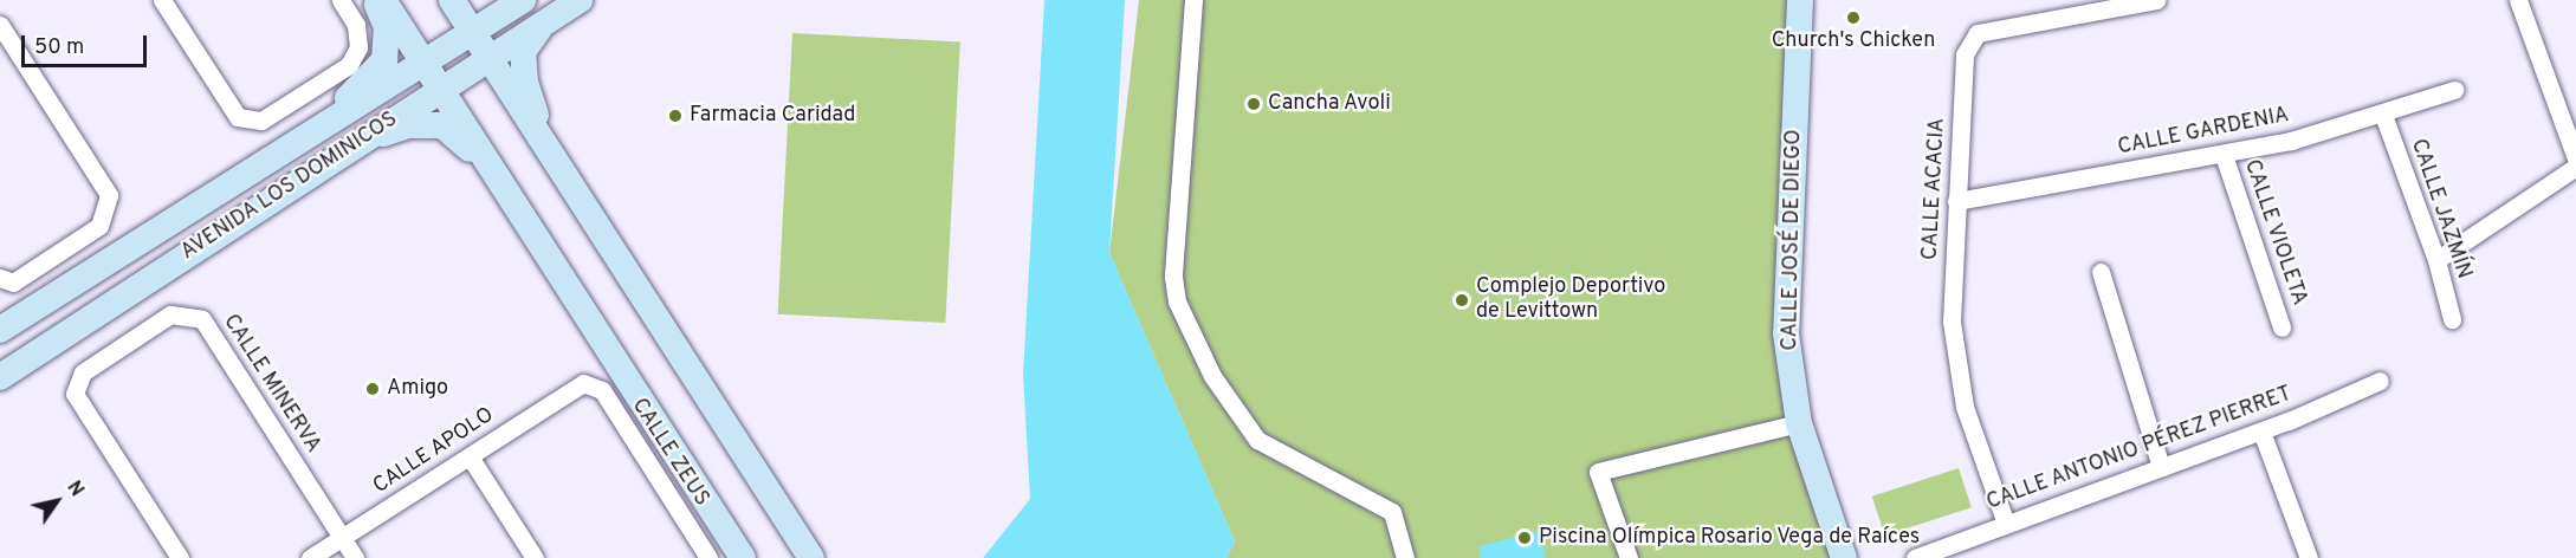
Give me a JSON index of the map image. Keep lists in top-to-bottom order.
{
  "streets": {
    "street": [
      "CALLE GARDENIA",
      "AVENIDA LOS DOMINICOS",
      "CALLE ACACIA",
      "CALLE JAZMÍN",
      "CALLE VIOLETA",
      "CALLE JOSÉ DE DIEGO",
      "CALLE MINERVA",
      "CALLE ANTONIO PÉREZ PIERRET",
      "CALLE APOLO",
      "CALLE ZEUS"
    ]
  },
  "crossings": [
    ["CALLE GARDENIA", "CALLE ACACIA"],
    ["CALLE GARDENIA", "CALLE JAZMÍN"],
    ["CALLE GARDENIA", "CALLE VIOLETA"],
    ["CALLE ACACIA", "CALLE ANTONIO PÉREZ PIERRET"],
    ["CALLE MINERVA", "CALLE APOLO"],
    ["CALLE APOLO", "CALLE ZEUS"]
  ],
  "places": [
    "Church's Chicken",
    "Cancha Avoli",
    "Farmacia Caridad",
    "Complejo Deportivo de Levittown",
    "Amigo",
    "Piscina Olímpica Rosario Vega de Raíces"
  ],
  "scale_bar": "50 m",
  "north": "top right"
}
